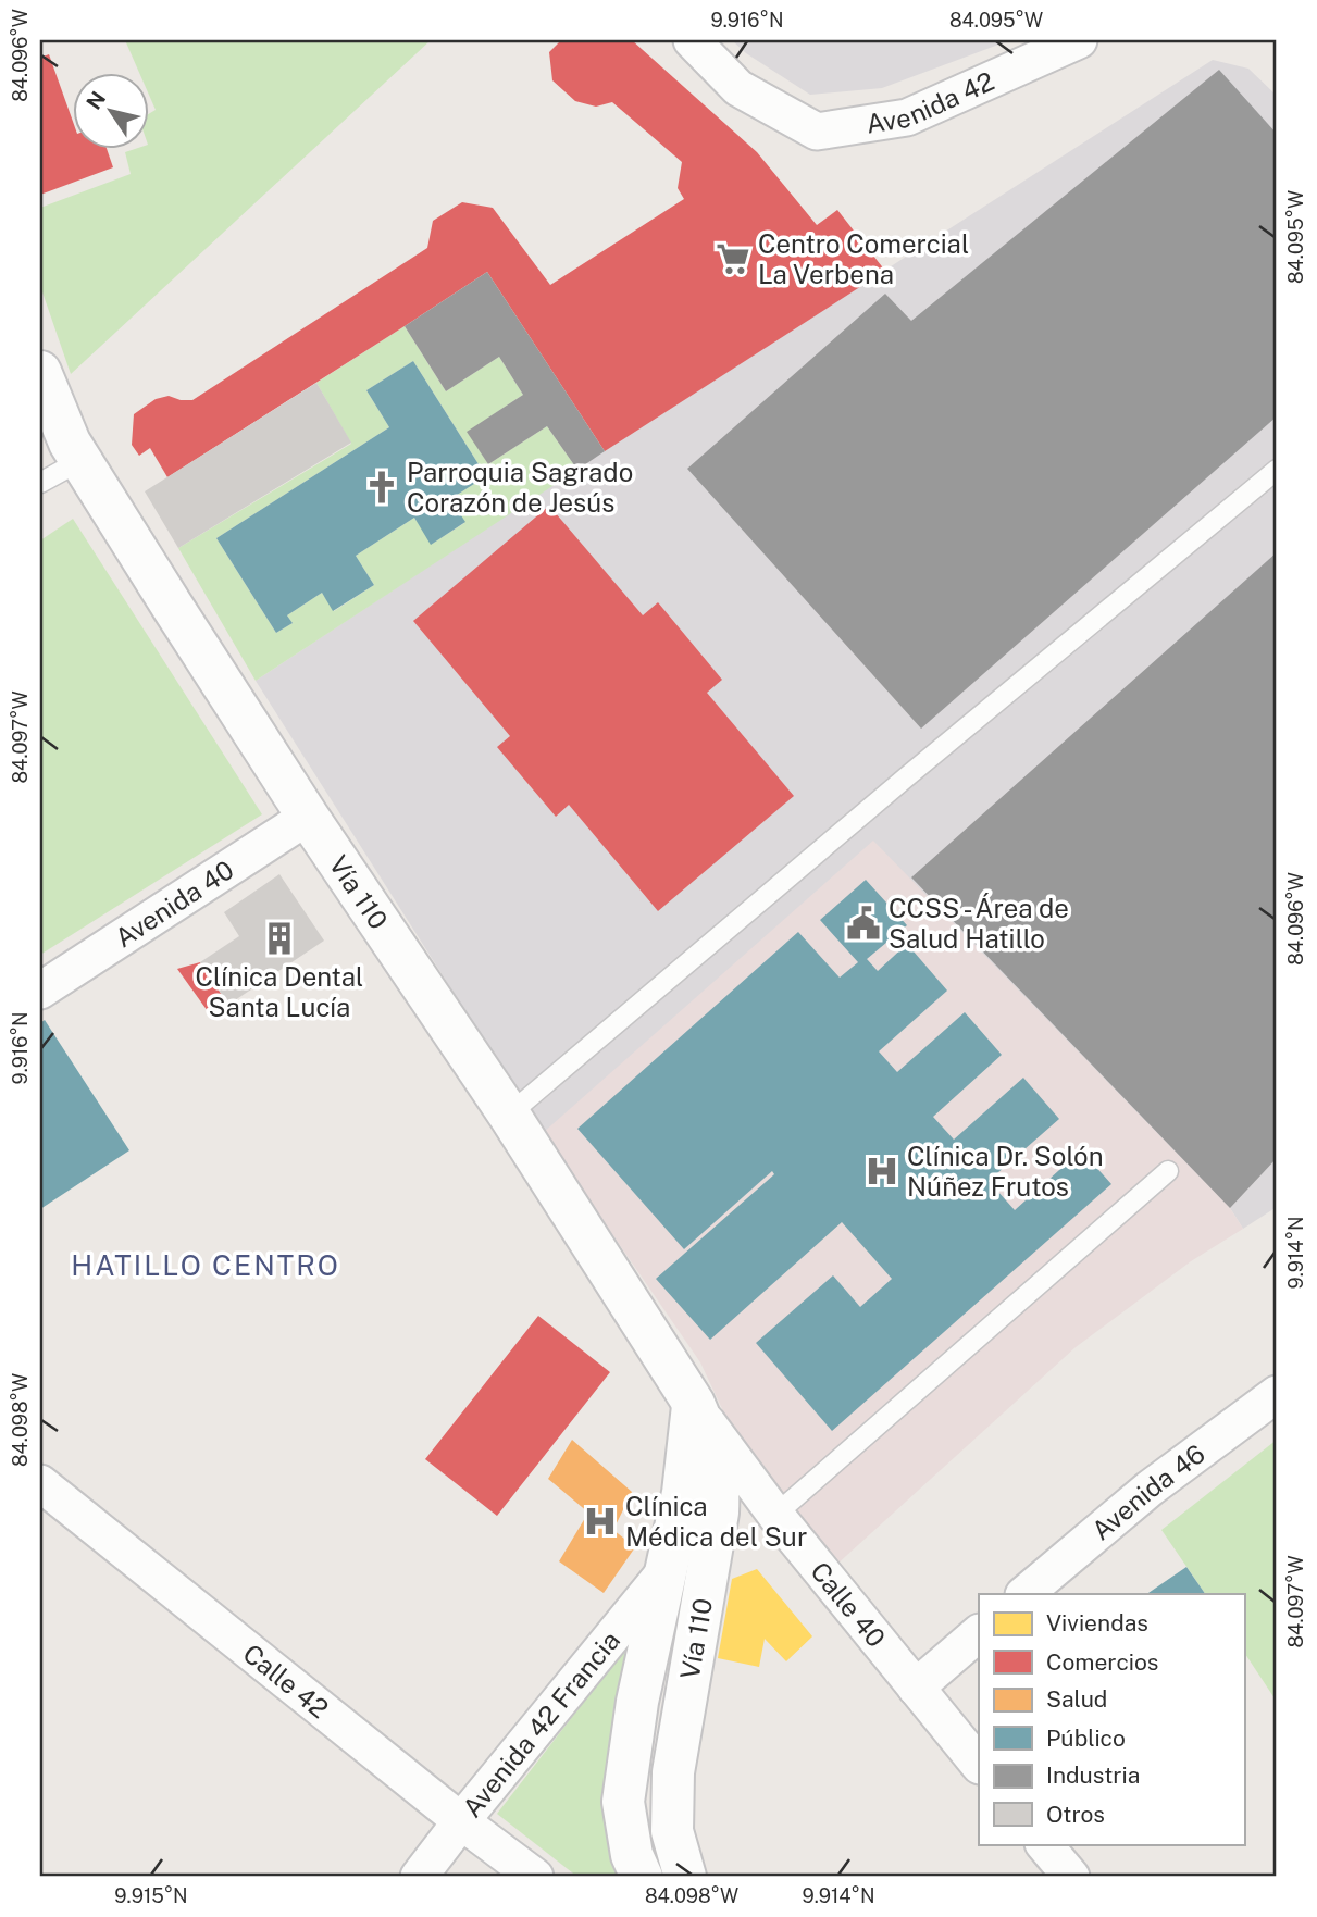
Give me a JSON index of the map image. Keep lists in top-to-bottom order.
{
  "streets": {
    "main road": ["Vía 110"],
    "street": [
      "Avenida 42",
      "Avenida 40",
      "Avenida 46",
      "Calle 40",
      "Calle 42",
      "Avenida 42 Francia"
    ]
  },
  "crossings": [
    ["Vía 110", "Avenida 40"],
    ["Vía 110", "Calle 40"],
    ["Vía 110", "Avenida 42 Francia"],
    ["Calle 42", "Avenida 42 Francia"]
  ],
  "districts": ["HATILLO CENTRO"],
  "places": {
    "supermarket": ["Centro Comercial La Verbena"],
    "church": ["Parroquia Sagrado Corazón de Jesús"],
    "public building": ["CCSS - Área de Salud Hatillo"],
    "building": ["Clínica Dental Santa Lucía"],
    "hospital": ["Clínica Dr. Solón Núñez Frutos", "Clínica Médica del Sur"]
  },
  "legend": [
    "Viviendas",
    "Comercios",
    "Salud",
    "Público",
    "Industria",
    "Otros"
  ],
  "north": "top left",
  "coordinates": [
    "9.916°N",
    "84.095°W",
    "84.096°W",
    "84.097°W",
    "9.914°N",
    "84.098°W",
    "9.915°N"
  ]
}
